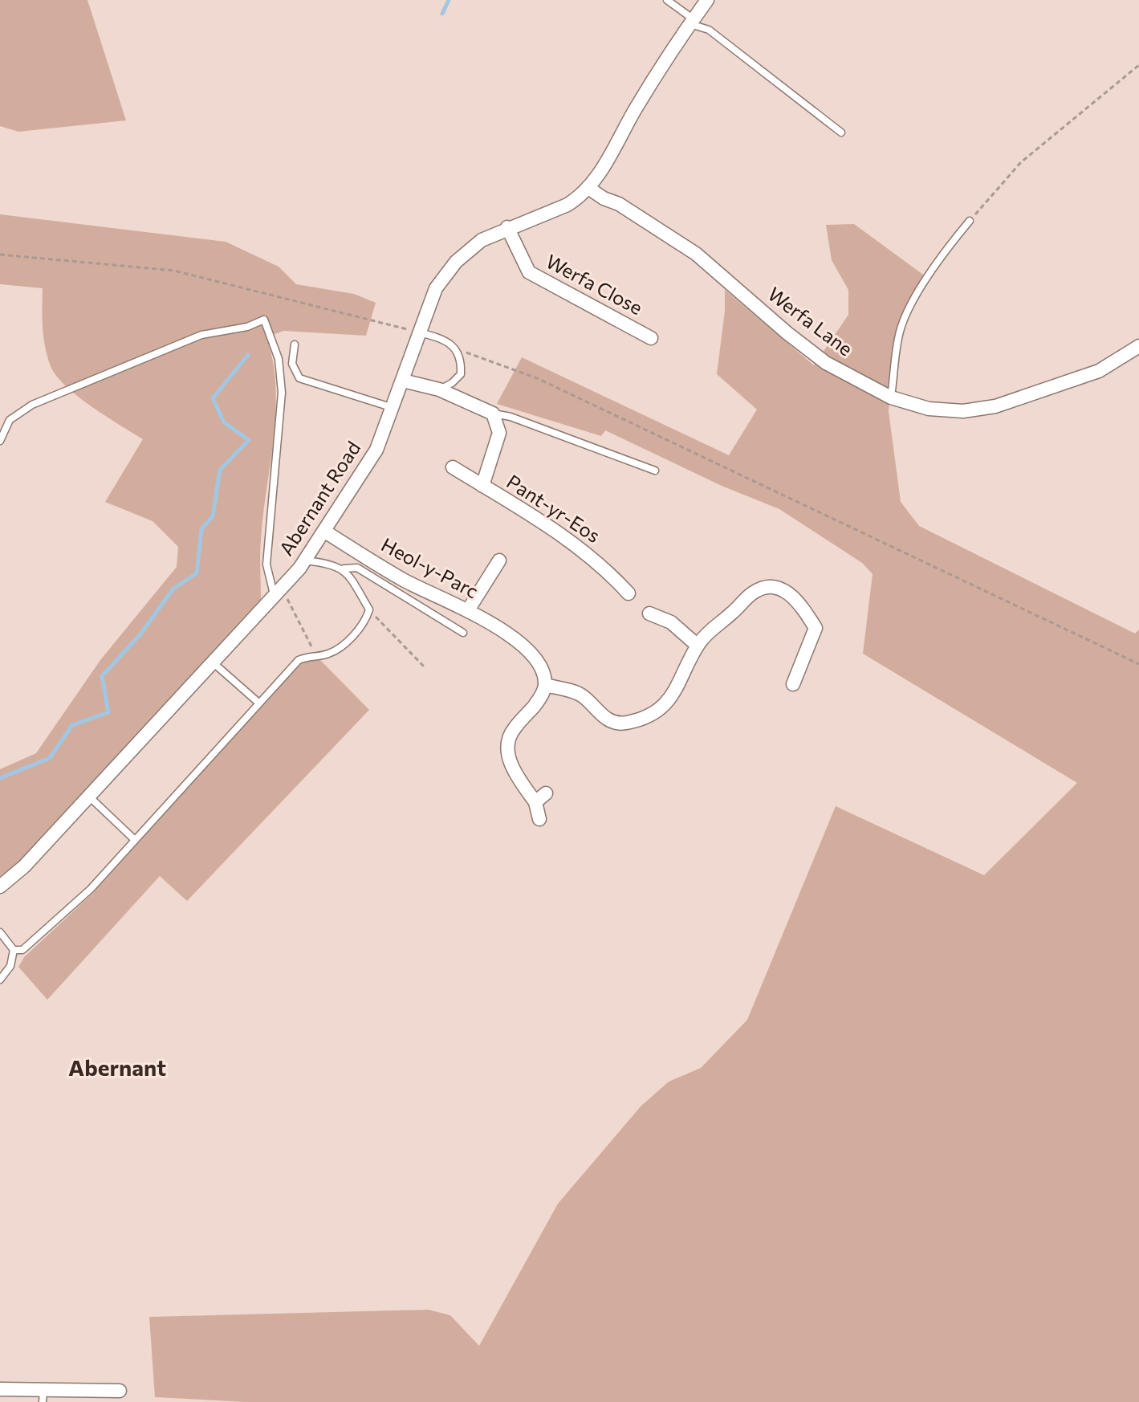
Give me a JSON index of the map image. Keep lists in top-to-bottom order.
{
  "streets": {
    "street": [
      "Werfa Close",
      "Werfa Lane",
      "Abernant Road",
      "Pant-yr-Eos",
      "Heol-y-Parc"
    ]
  },
  "crossings": [
    ["Werfa Close", "Abernant Road"],
    ["Werfa Lane", "Abernant Road"],
    ["Abernant Road", "Heol-y-Parc"]
  ],
  "districts": ["Abernant"]
}
